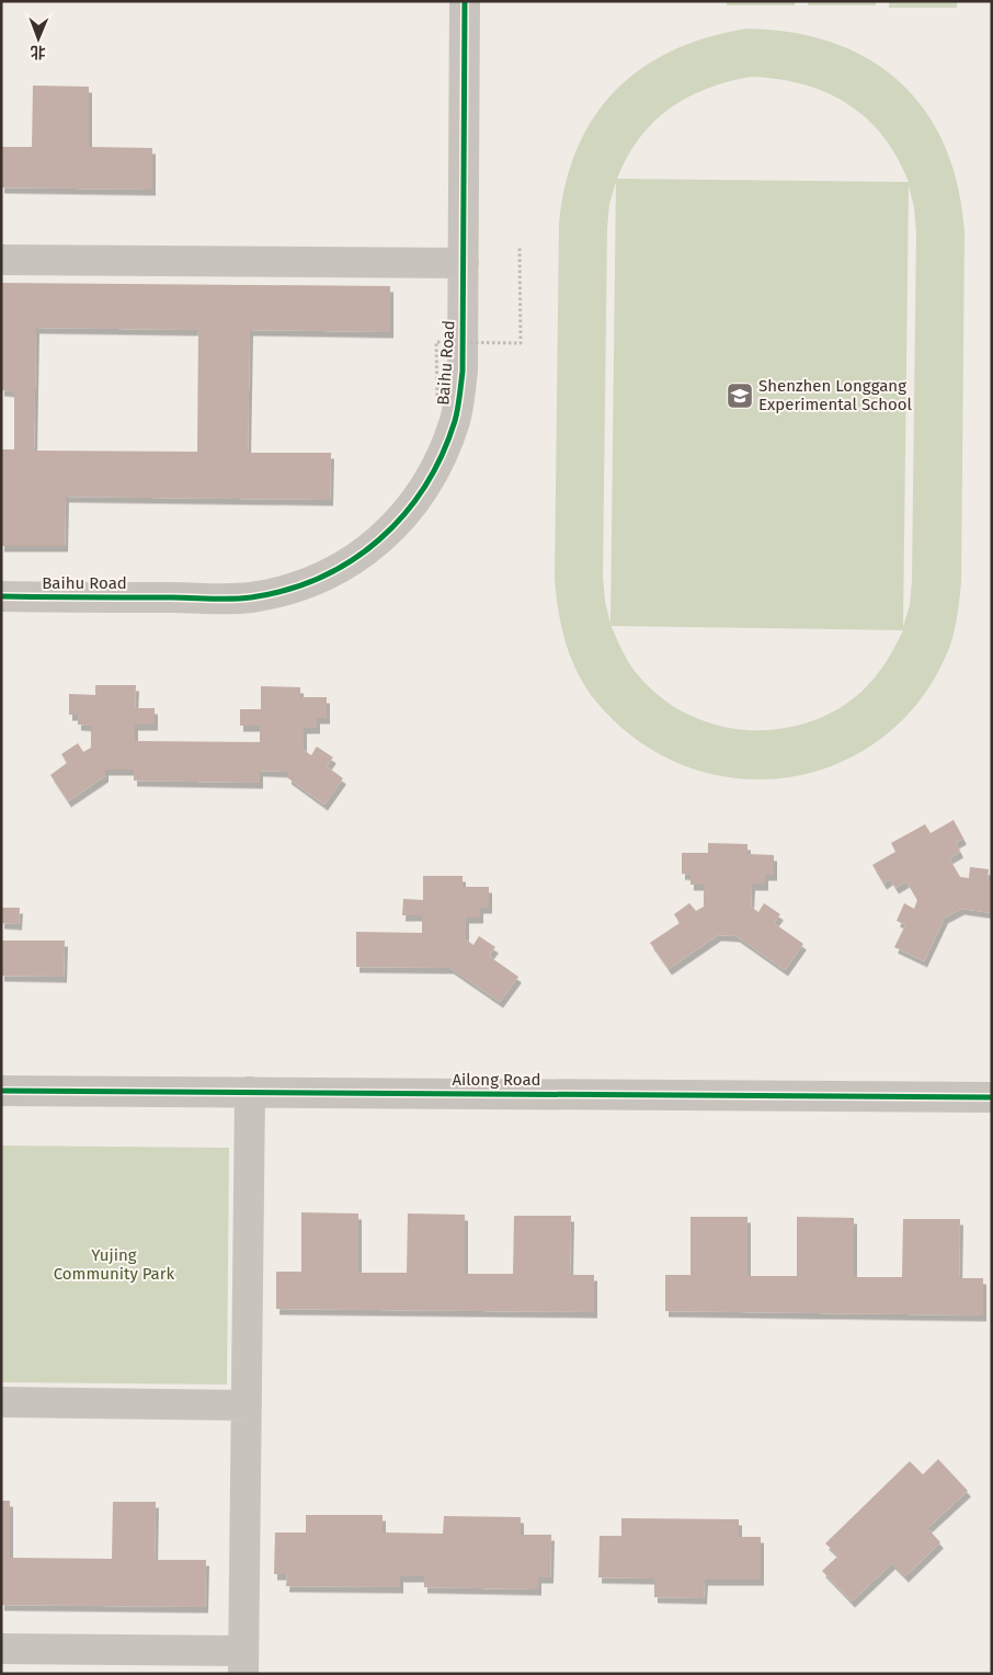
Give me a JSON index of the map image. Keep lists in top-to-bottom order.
{
  "streets": {
    "street": ["Baihu Road", "Ailong Road"]
  },
  "parks": ["Yujing Community Park"],
  "places": {
    "school or university": ["Shenzhen Longgang Experimental School"]
  },
  "north": "bottom"
}
